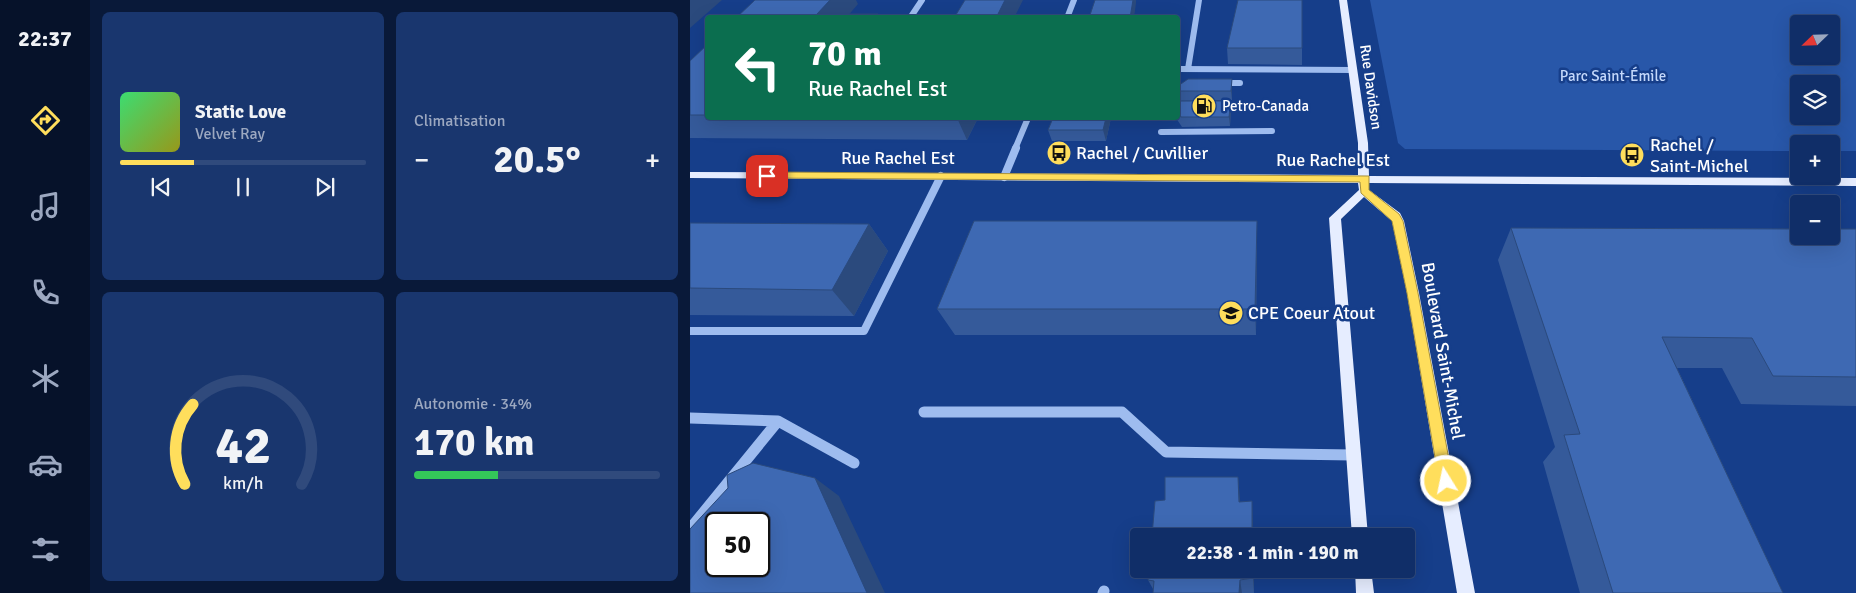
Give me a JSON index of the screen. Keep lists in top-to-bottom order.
{
  "streets": {
    "main road": ["Rue Davidson", "Rue Rachel Est", "Boulevard Saint-Michel"]
  },
  "crossings": [
    ["Rue Davidson", "Rue Rachel Est"],
    ["Rue Davidson", "Boulevard Saint-Michel"],
    ["Rue Rachel Est", "Boulevard Saint-Michel"]
  ],
  "parks": ["Parc Saint-Émile"],
  "places": {
    "fuel station": ["Petro-Canada"],
    "bus stop": ["Rachel / Cuvillier", "Rachel / Saint-Michel"],
    "school or university": ["CPE Coeur Atout"]
  },
  "north": "bottom left",
  "page": {
    "tabs": "22:37",
    "tile": [
      "Climatisation",
      ["Autonomie · 34%", "170 km"]
    ],
    "map_buttons": ["+", "−"],
    "turn": ["70 m", "Rue Rachel Est"],
    "song": ["Static Love", "Velvet Ray"],
    "heat": ["−", "20.5°", "+"],
    "limit": "50",
    "trip": "22:38 · 1 min · 190 m",
    "gauge": ["42", "km/h"]
  }
}
